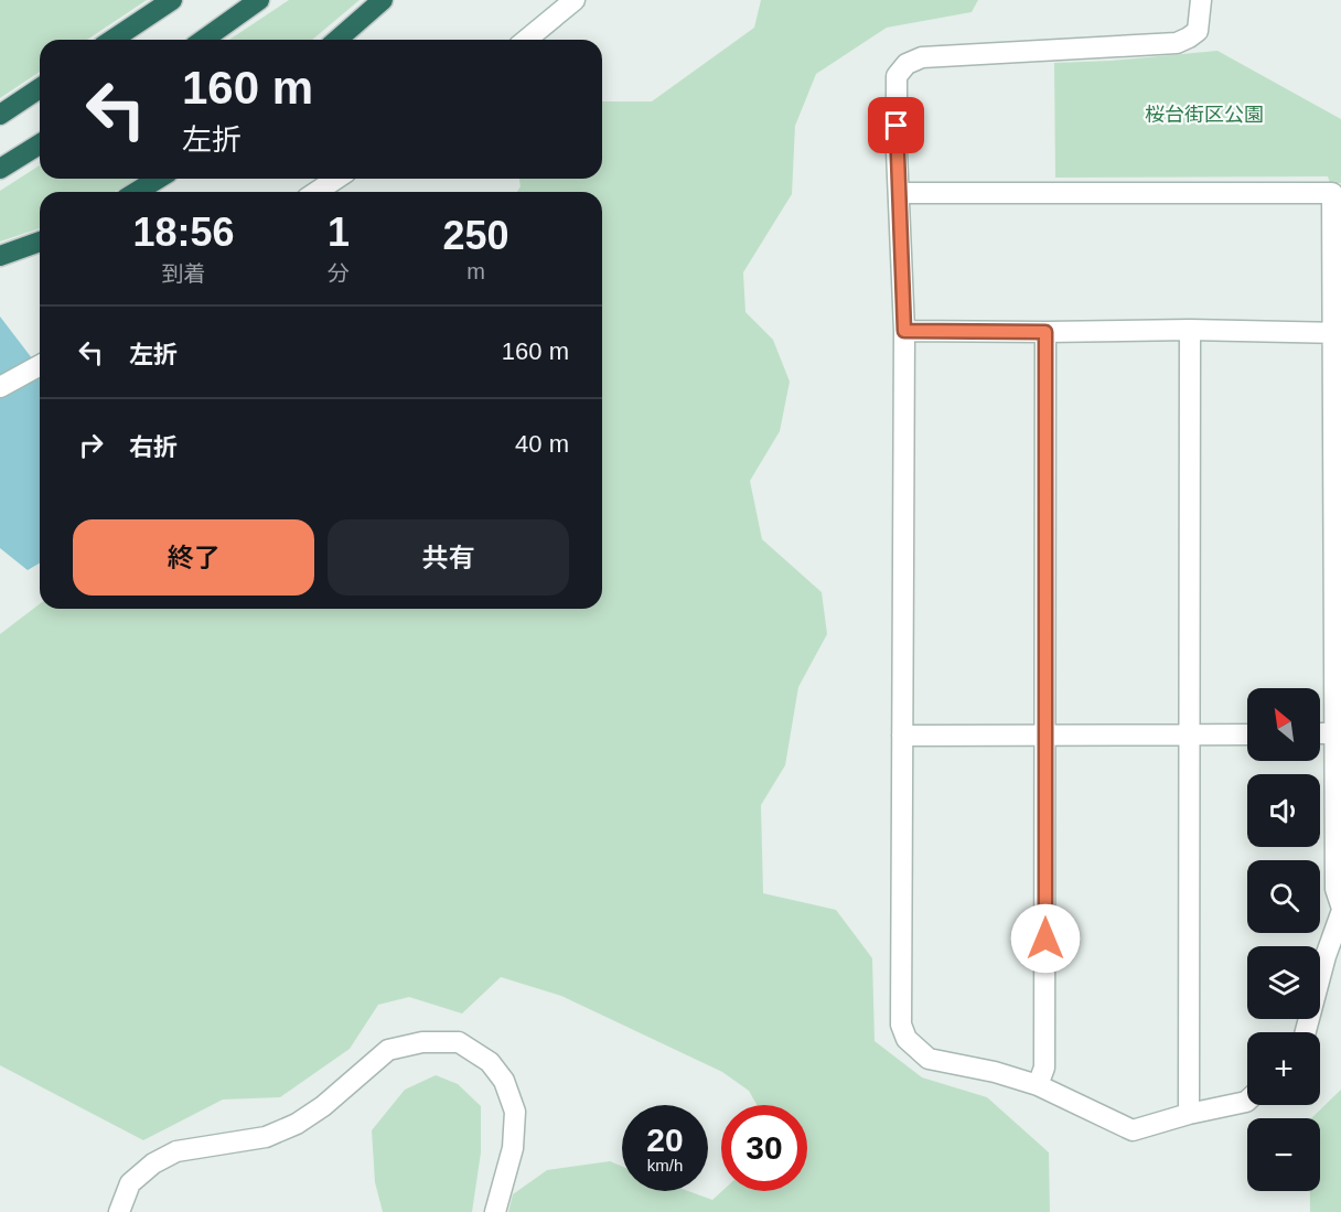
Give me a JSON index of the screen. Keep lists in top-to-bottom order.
{
  "parks": ["桜台街区公園"],
  "north": "top left",
  "page": {
    "turn": ["160 m", "左折"],
    "eta": [
      "18:56",
      "到着",
      "1",
      "分",
      "250",
      "m"
    ],
    "list": [
      {
        "name": "左折",
        "value": "160 m"
      },
      {
        "name": "右折",
        "value": "40 m"
      }
    ],
    "buttons": ["終了", "共有"],
    "map_buttons": ["+", "−"],
    "speed": "20 km/h",
    "limit": "30"
  }
}
